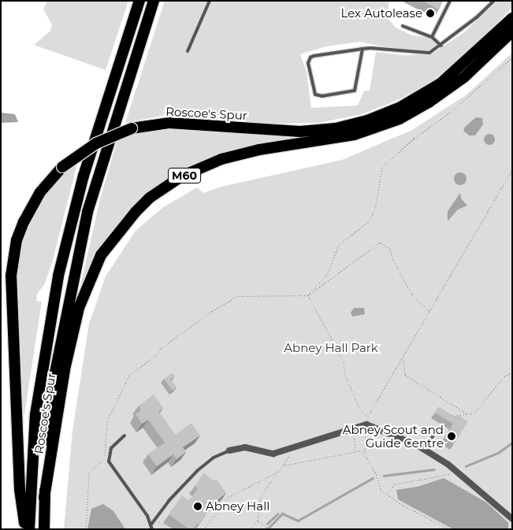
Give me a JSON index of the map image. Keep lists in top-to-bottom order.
{
  "streets": {
    "highway": ["Roscoe's Spur", "M60"]
  },
  "crossings": [
    ["Roscoe's Spur", "M60"]
  ],
  "parks": ["Abney Hall Park"],
  "places": ["Lex Autolease", "Abney Scout and Guide Centre", "Abney Hall"]
}
